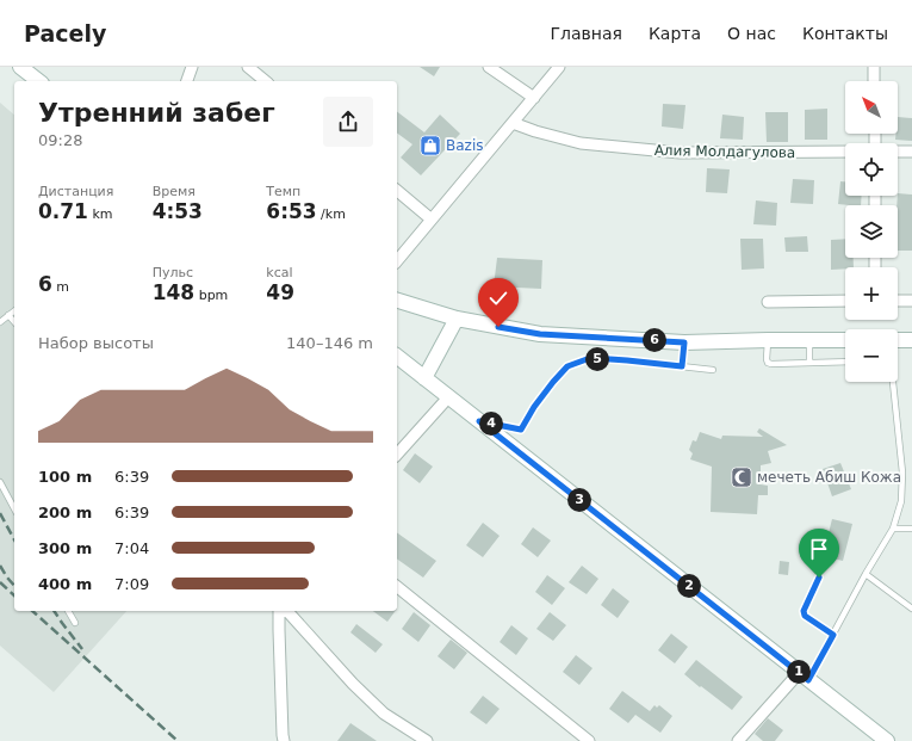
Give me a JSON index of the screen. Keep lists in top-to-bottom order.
{
  "streets": {
    "street": ["Алия Молдагулова"]
  },
  "places": {
    "shop": ["Bazis"],
    "mosque": ["мечеть Абиш Кожа"]
  },
  "north": "top left",
  "page": {
    "header": "Pacely",
    "nav": [
      "Главная",
      "Карта",
      "О нас",
      "Контакты"
    ],
    "map_buttons": ["+", "−"],
    "heading": ["Утренний забег", "09:28"],
    "stats": [
      ["Дистанция", "0.71 km"],
      ["Время", "4:53"],
      ["Темп", "6:53 /km"],
      ["6 m"],
      ["Пульс", "148 bpm"],
      ["kcal", "49"]
    ],
    "chart": ["Набор высоты", "140–146 m"],
    "pins": [
      "6",
      "5",
      "4",
      "3",
      "2",
      "1"
    ],
    "list": [
      {
        "name": "100 m",
        "note": "6:39"
      },
      {
        "name": "200 m",
        "note": "6:39"
      },
      {
        "name": "300 m",
        "note": "7:04"
      },
      {
        "name": "400 m",
        "note": "7:09"
      }
    ]
  }
}
